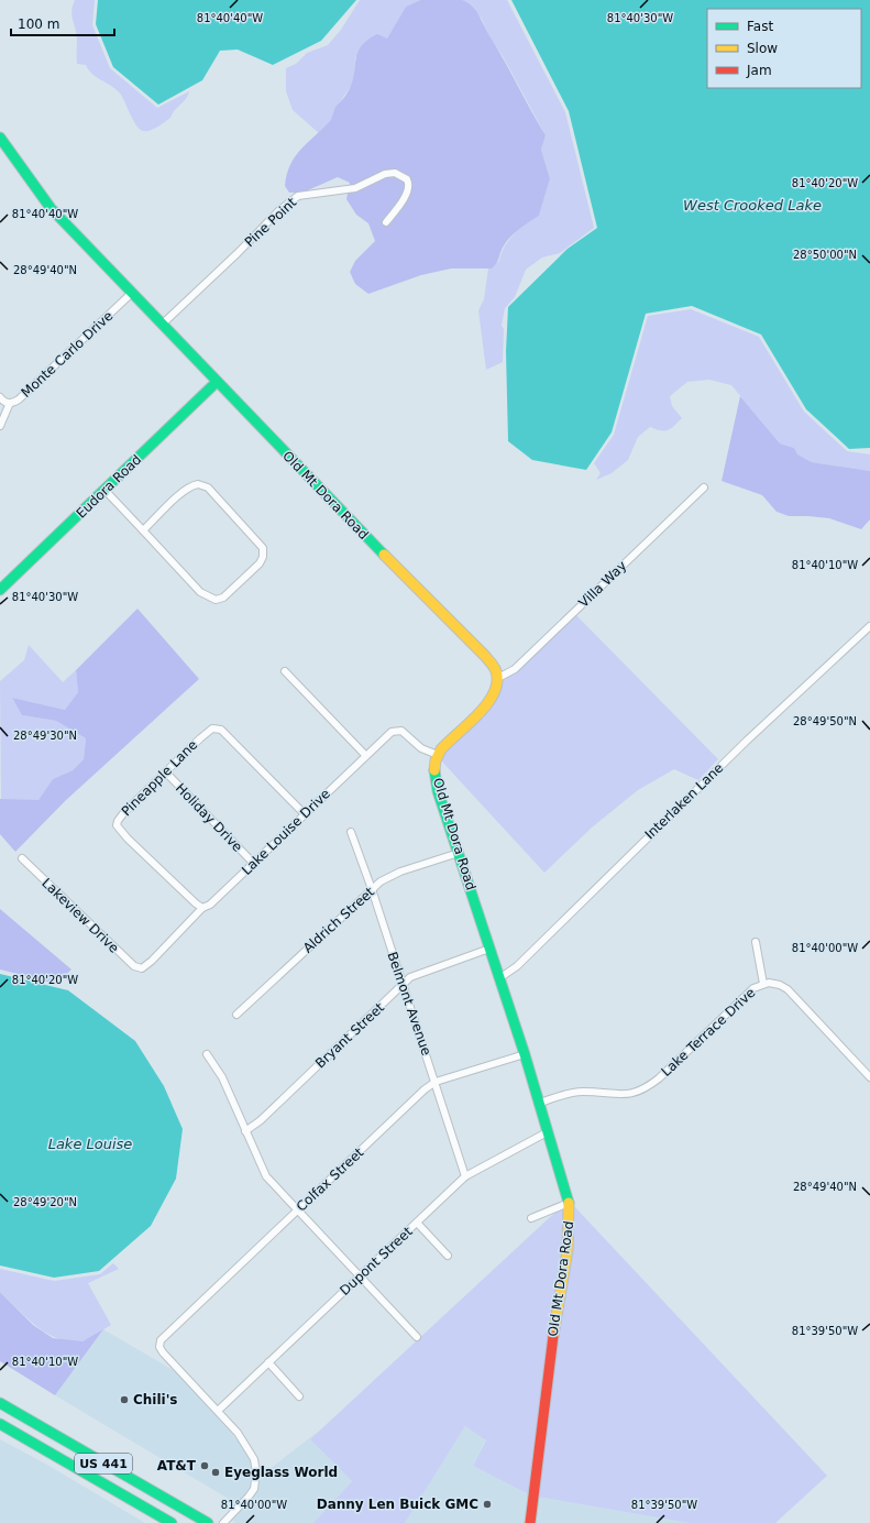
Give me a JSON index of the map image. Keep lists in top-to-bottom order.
{
  "streets": {
    "street": [
      "Pine Point",
      "Monte Carlo Drive",
      "Eudora Road",
      "Old Mt Dora Road",
      "Villa Way",
      "Pineapple Lane",
      "Interlaken Lane",
      "Holiday Drive",
      "Lake Louise Drive",
      "Lakeview Drive",
      "Aldrich Street",
      "Belmont Avenue",
      "Lake Terrace Drive",
      "Bryant Street",
      "Colfax Street",
      "Dupont Street",
      "US 441"
    ]
  },
  "crossings": [
    ["Pine Point", "Old Mt Dora Road"],
    ["Monte Carlo Drive", "Old Mt Dora Road"],
    ["Eudora Road", "Old Mt Dora Road"],
    ["Old Mt Dora Road", "Villa Way"],
    ["Old Mt Dora Road", "Interlaken Lane"],
    ["Old Mt Dora Road", "Lake Louise Drive"],
    ["Old Mt Dora Road", "Aldrich Street"],
    ["Old Mt Dora Road", "Lake Terrace Drive"],
    ["Old Mt Dora Road", "Bryant Street"],
    ["Old Mt Dora Road", "Colfax Street"],
    ["Old Mt Dora Road", "Dupont Street"],
    ["Pineapple Lane", "Holiday Drive"],
    ["Pineapple Lane", "Lake Louise Drive"],
    ["Holiday Drive", "Lake Louise Drive"],
    ["Lake Louise Drive", "Lakeview Drive"],
    ["Aldrich Street", "Belmont Avenue"],
    ["Belmont Avenue", "Bryant Street"],
    ["Belmont Avenue", "Colfax Street"],
    ["Belmont Avenue", "Dupont Street"],
    ["Colfax Street", "Dupont Street"]
  ],
  "water": ["West Crooked Lake", "Lake Louise"],
  "places": [
    "Chili's",
    "AT&T",
    "Eyeglass World",
    "Danny Len Buick GMC"
  ],
  "legend": ["Fast", "Slow", "Jam"],
  "scale_bar": "100 m",
  "coordinates": [
    "81°40'40\"W",
    "81°40'30\"W",
    "81°40'20\"W",
    "28°50'00\"N",
    "28°49'40\"N",
    "81°40'10\"W",
    "28°49'50\"N",
    "28°49'30\"N",
    "81°40'00\"W",
    "28°49'20\"N",
    "81°39'50\"W"
  ]
}
